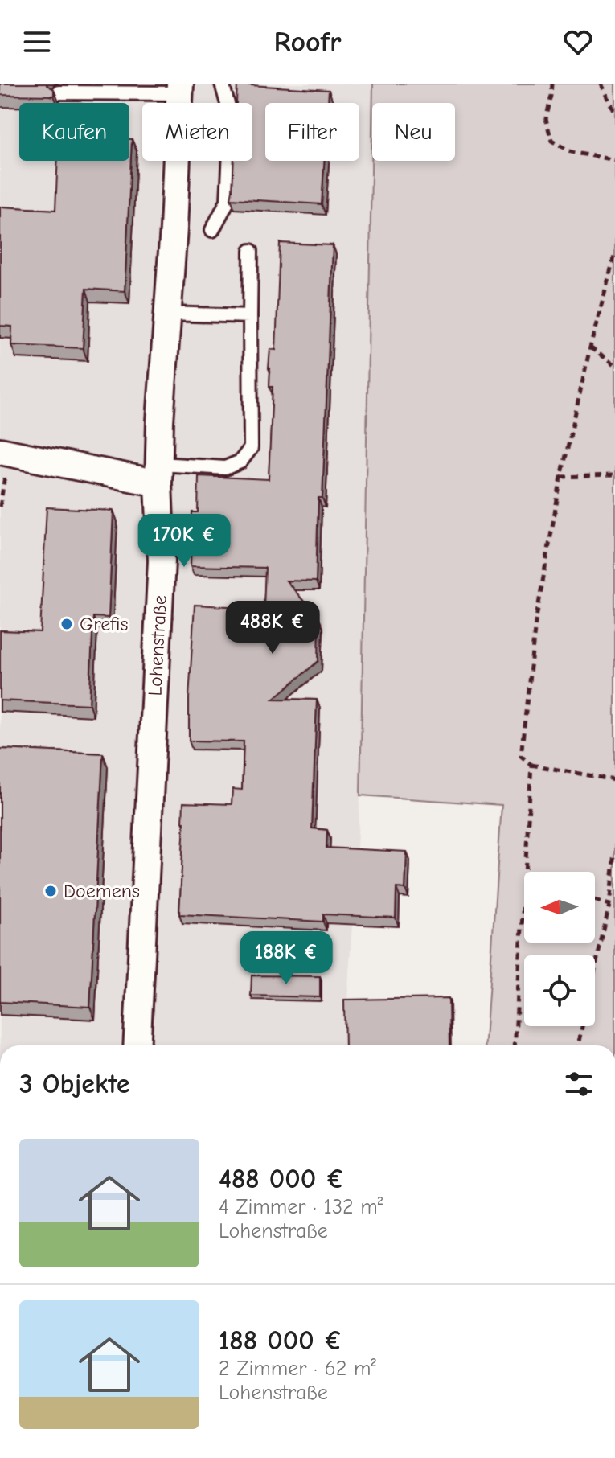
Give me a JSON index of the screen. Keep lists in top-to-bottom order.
{
  "streets": {
    "street": ["Lohenstraße"]
  },
  "places": ["Grefis", "Doemens"],
  "north": "left",
  "page": {
    "header": "Roofr",
    "chip": [
      "Kaufen",
      "Mieten",
      "Filter",
      "Neu"
    ],
    "price": ["170K €", "488K €", "188K €"],
    "heading": "3 Objekte",
    "list": [
      {
        "name": "488 000 €",
        "note": "4 Zimmer · 132 m² · Lohenstraße"
      },
      {
        "name": "188 000 €",
        "note": "2 Zimmer · 62 m² · Lohenstraße"
      }
    ]
  }
}
